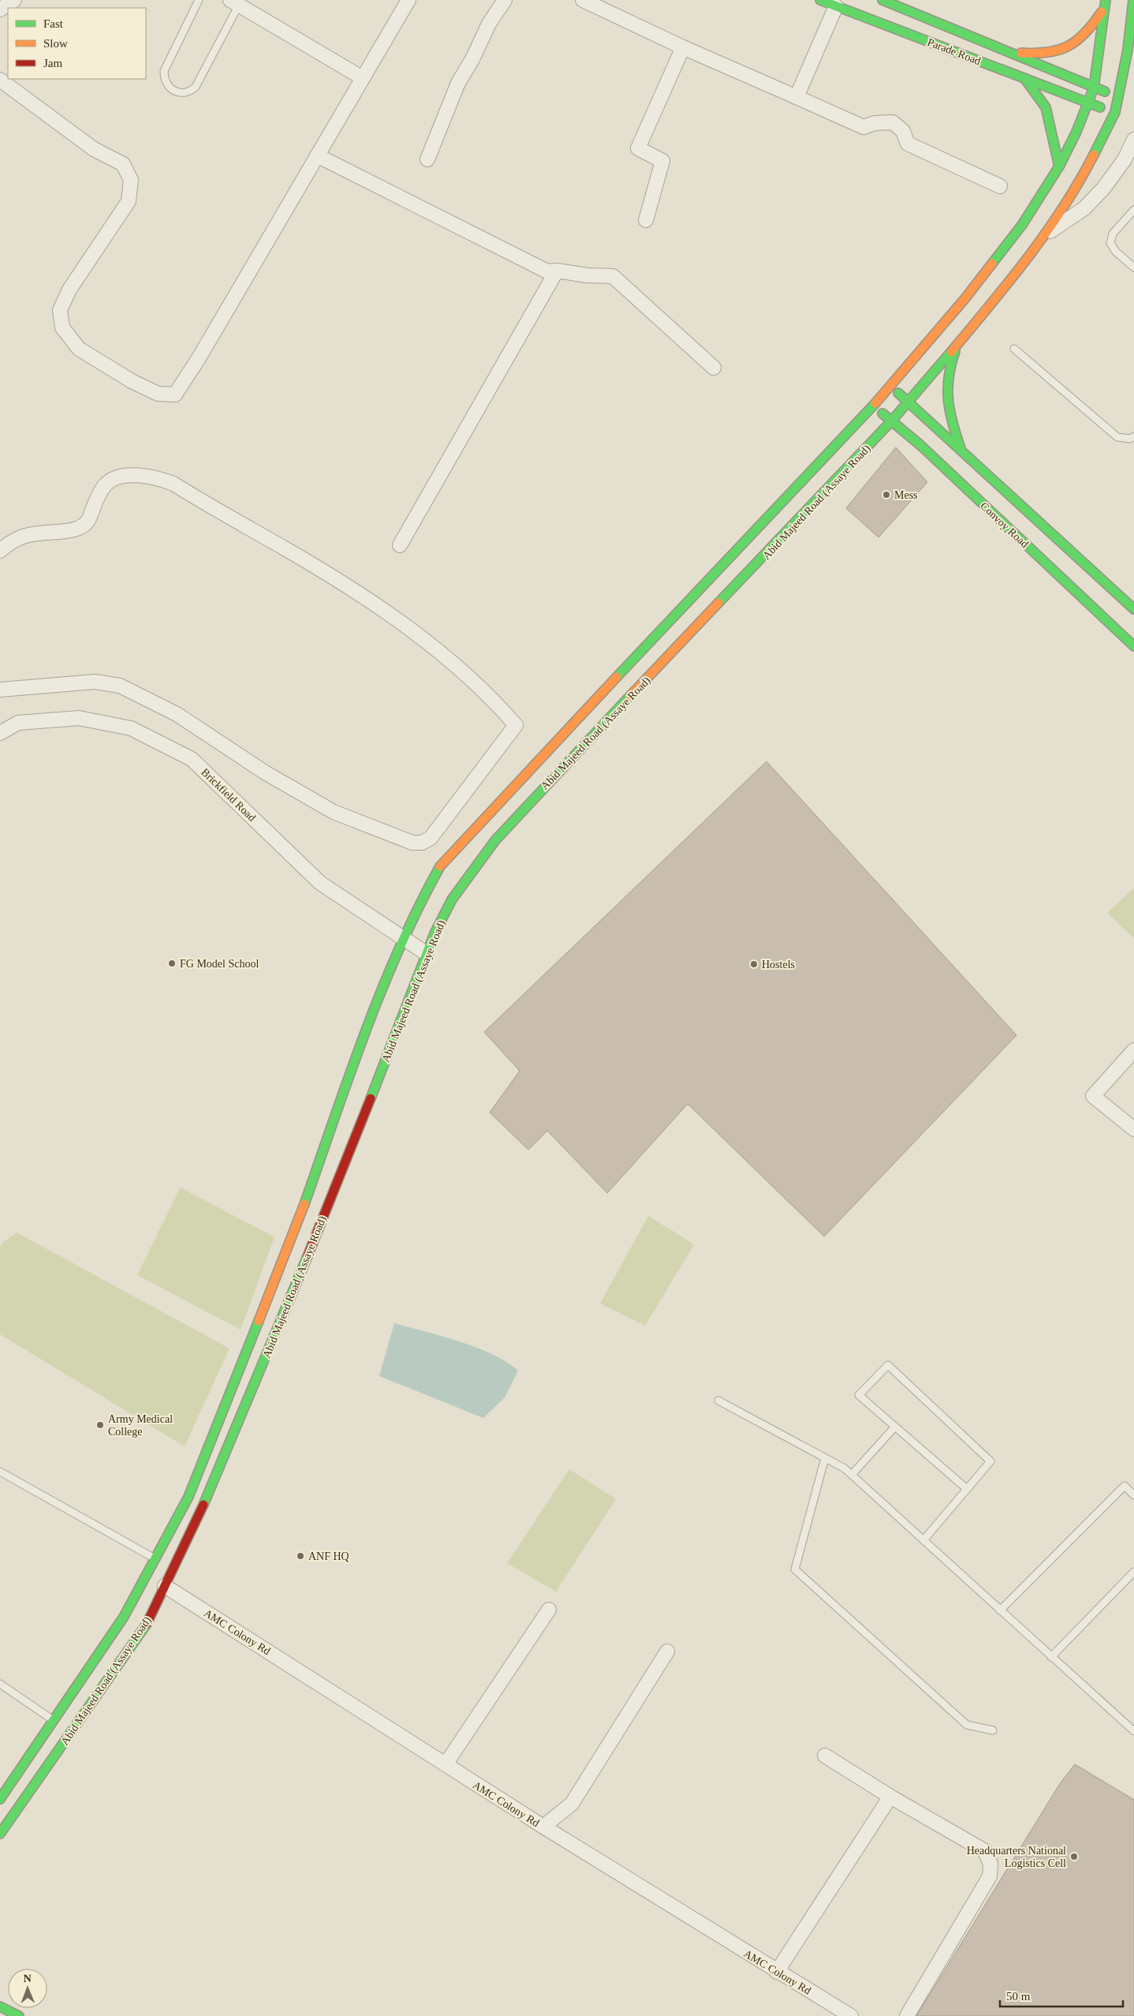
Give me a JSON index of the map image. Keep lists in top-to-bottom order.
{
  "streets": {
    "main road": ["Parade Road", "Abid Majeed Road (Assaye Road)", "Convoy Road"],
    "street": ["Brickfield Road", "AMC Colony Rd"]
  },
  "crossings": [
    ["Parade Road", "Abid Majeed Road (Assaye Road)"],
    ["Abid Majeed Road (Assaye Road)", "Convoy Road"],
    ["Abid Majeed Road (Assaye Road)", "Brickfield Road"],
    ["Abid Majeed Road (Assaye Road)", "AMC Colony Rd"]
  ],
  "places": [
    "Mess",
    "FG Model School",
    "Hostels",
    "Army Medical College",
    "ANF HQ",
    "Headquarters National Logistics Cell"
  ],
  "legend": ["Fast", "Slow", "Jam"],
  "scale_bar": "50 m",
  "north": "top"
}
